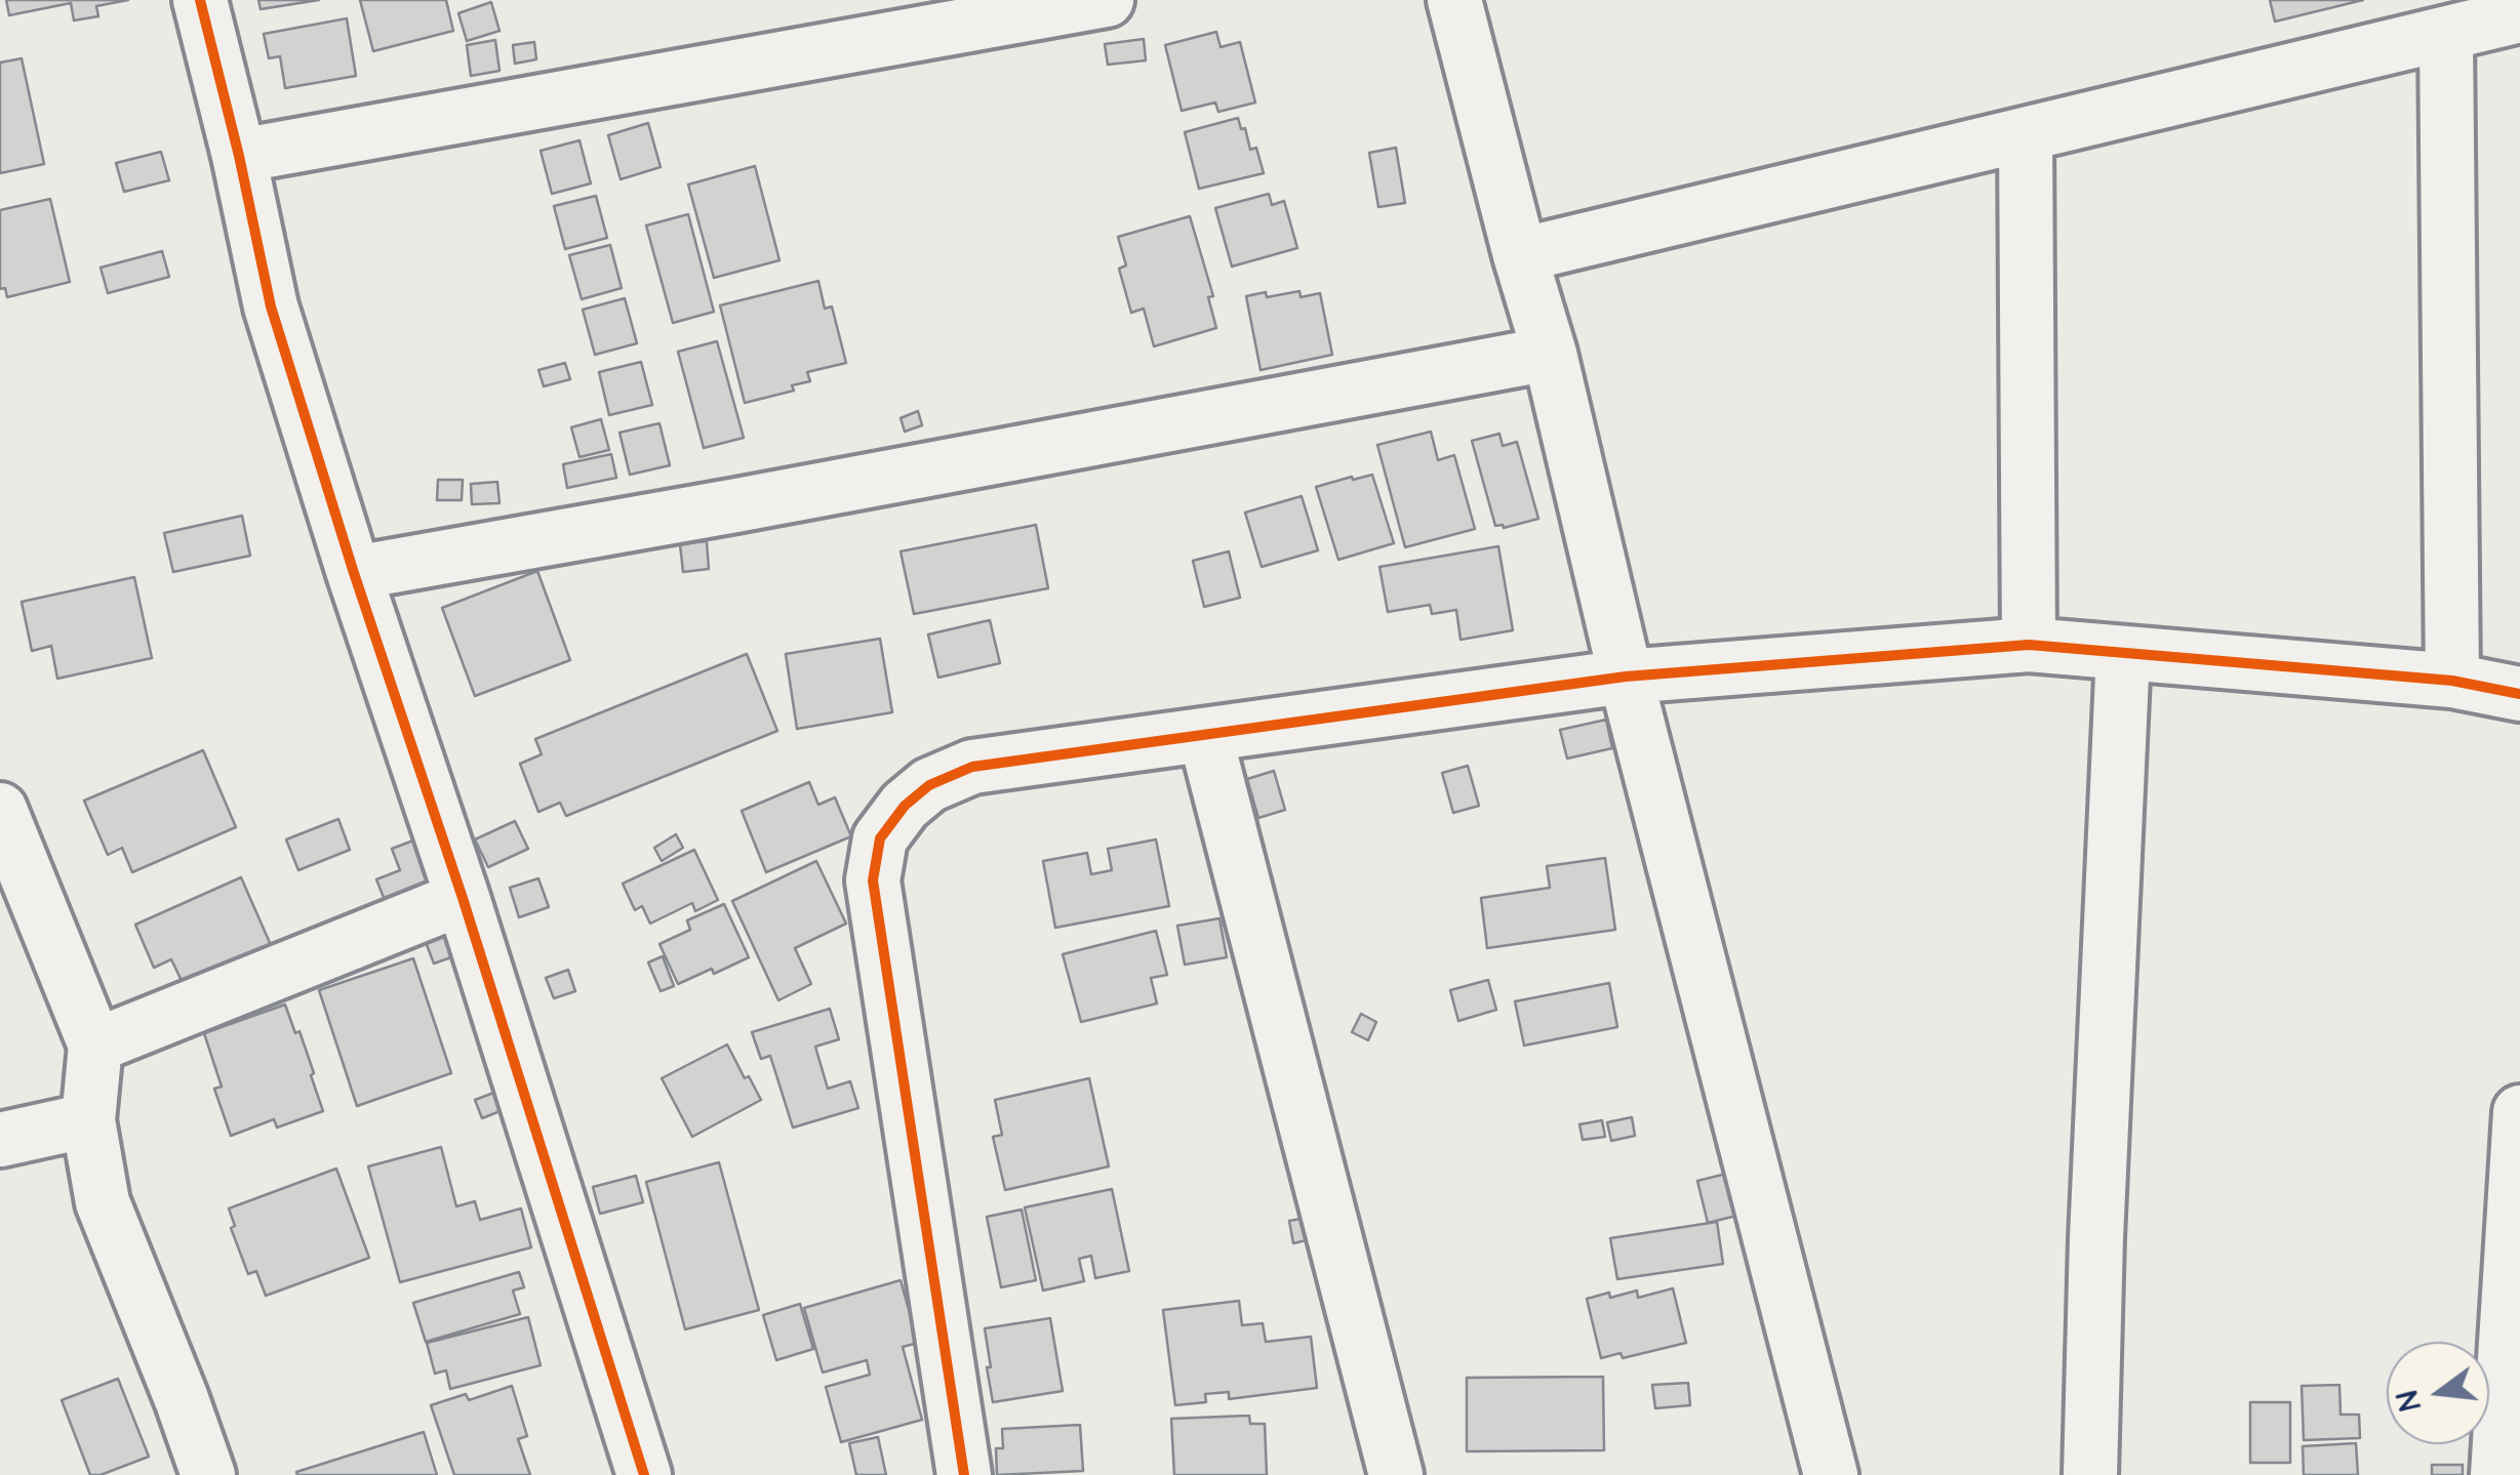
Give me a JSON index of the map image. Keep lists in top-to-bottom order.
{
  "north": "left"
}
